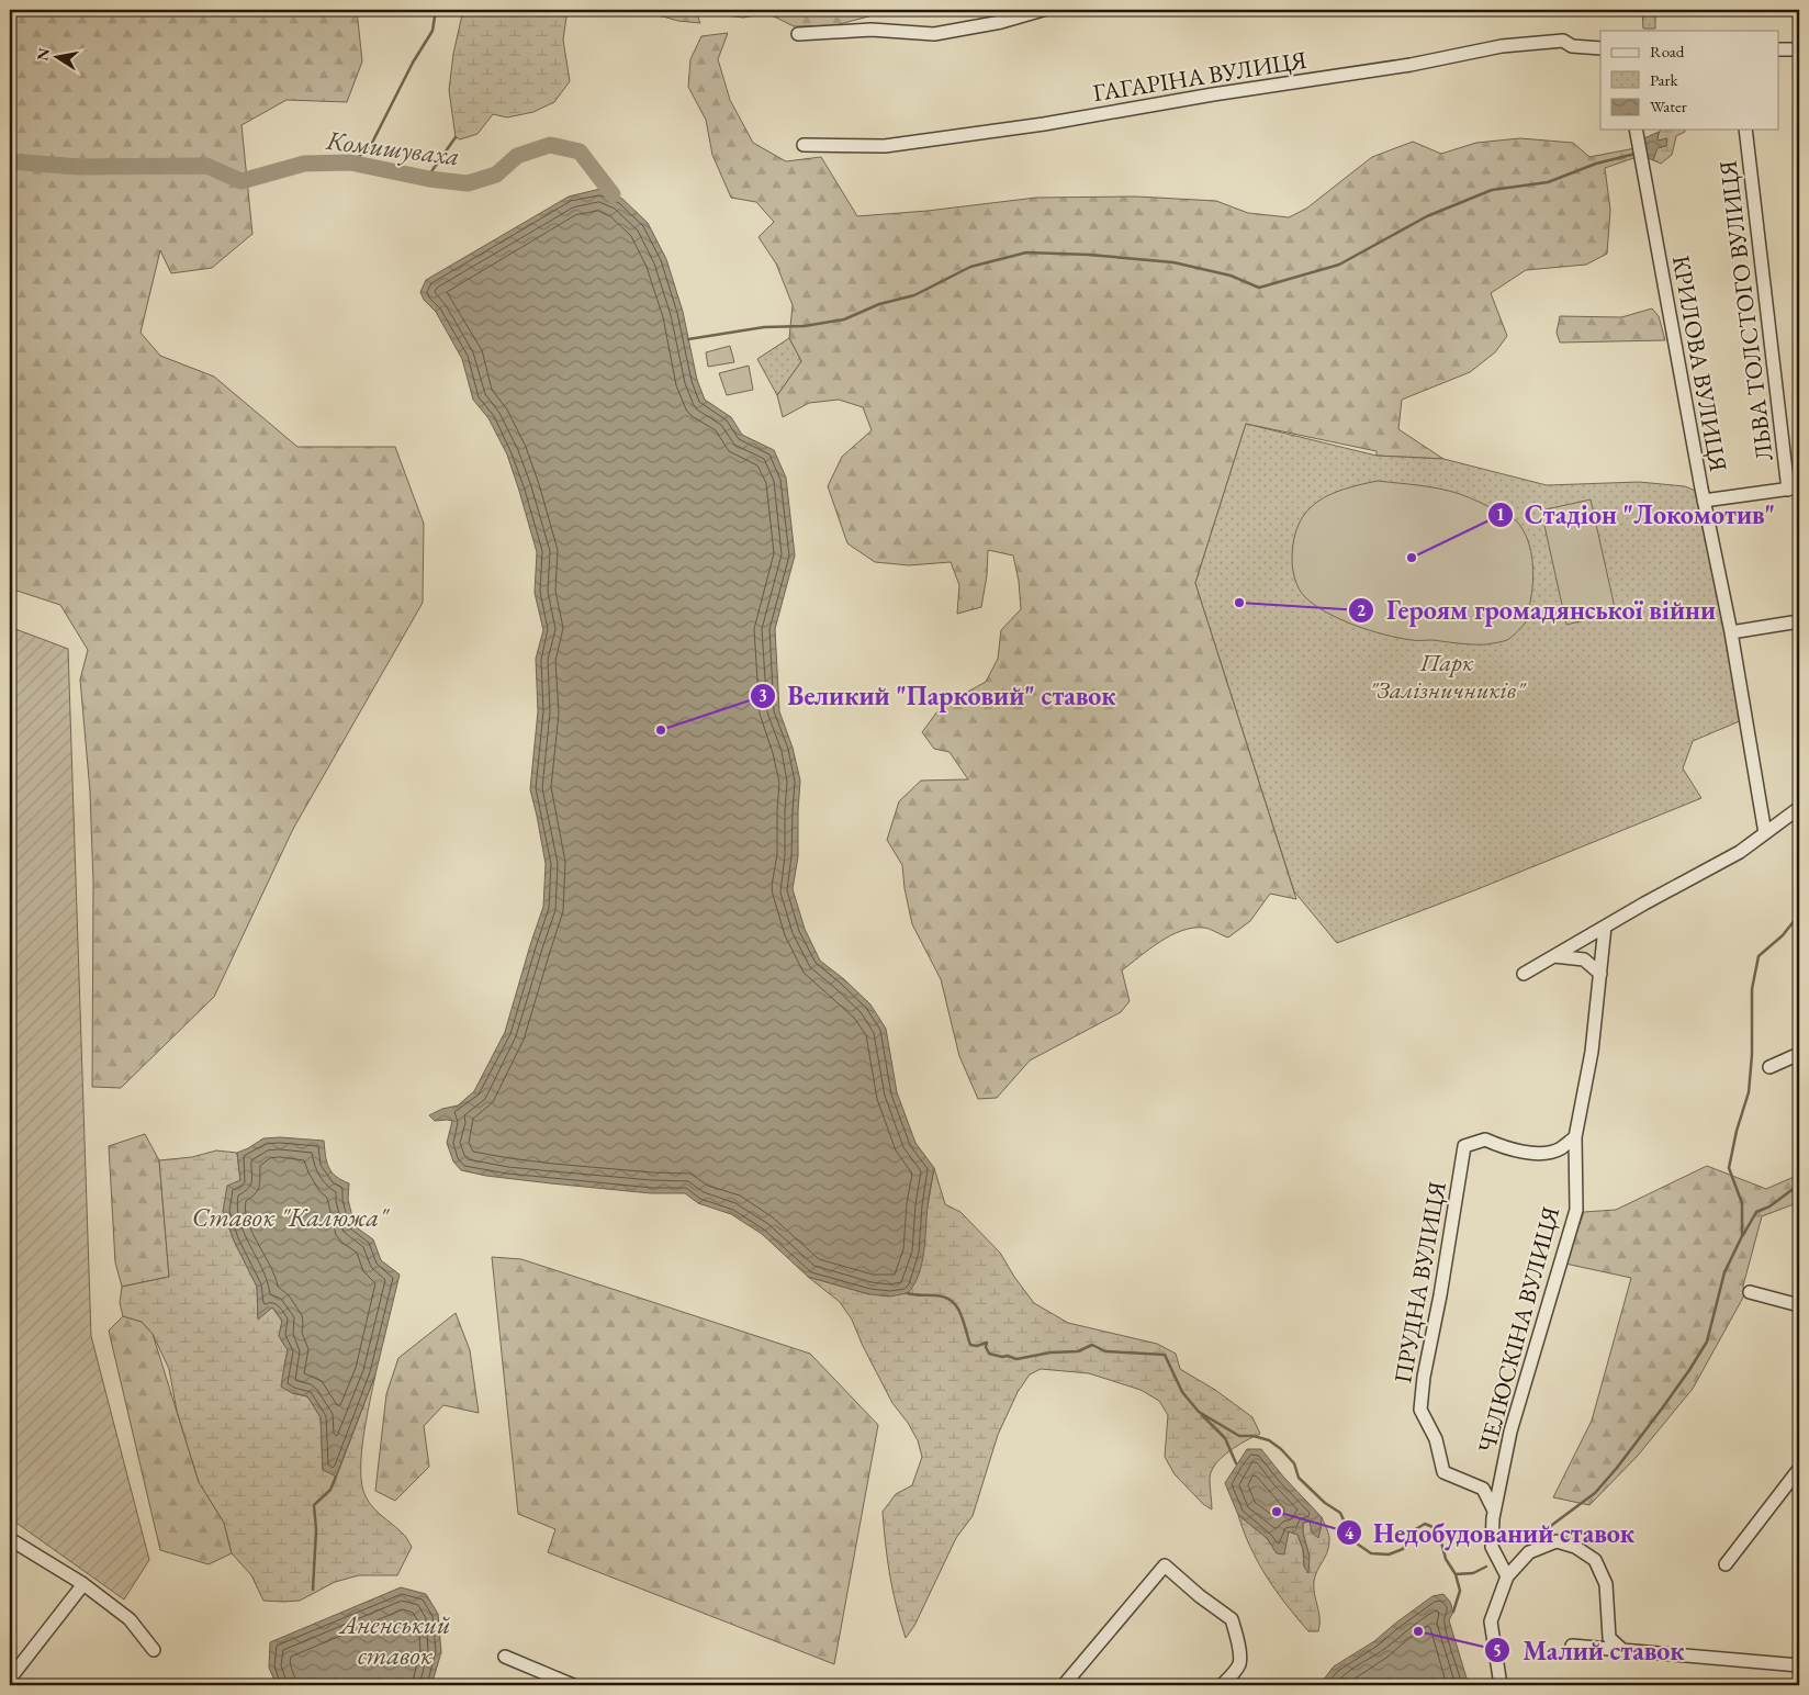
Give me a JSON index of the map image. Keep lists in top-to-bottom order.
{
  "streets": {
    "street": [
      "ГАГАРІНА ВУЛИЦЯ",
      "ЛЬВА ТОЛСТОГО ВУЛИЦЯ",
      "КРИЛОВА ВУЛИЦЯ",
      "ПРУДНА ВУЛИЦЯ",
      "ЧЕЛЮСКІНА ВУЛИЦЯ"
    ]
  },
  "crossings": [
    ["ПРУДНА ВУЛИЦЯ", "ЧЕЛЮСКІНА ВУЛИЦЯ"]
  ],
  "water": ["Комишуваха", "Ставок \"Калюжа\"", "Аненський ставок"],
  "parks": ["Парк \"Залізничників\""],
  "places": [
    "Стадіон \"Локомотив\"",
    "Героям громадянської війни",
    "Великий \"Парковий\" ставок",
    "Недобудований ставок",
    "Малий ставок"
  ],
  "legend": ["Road", "Park", "Water"],
  "north": "left"
}
